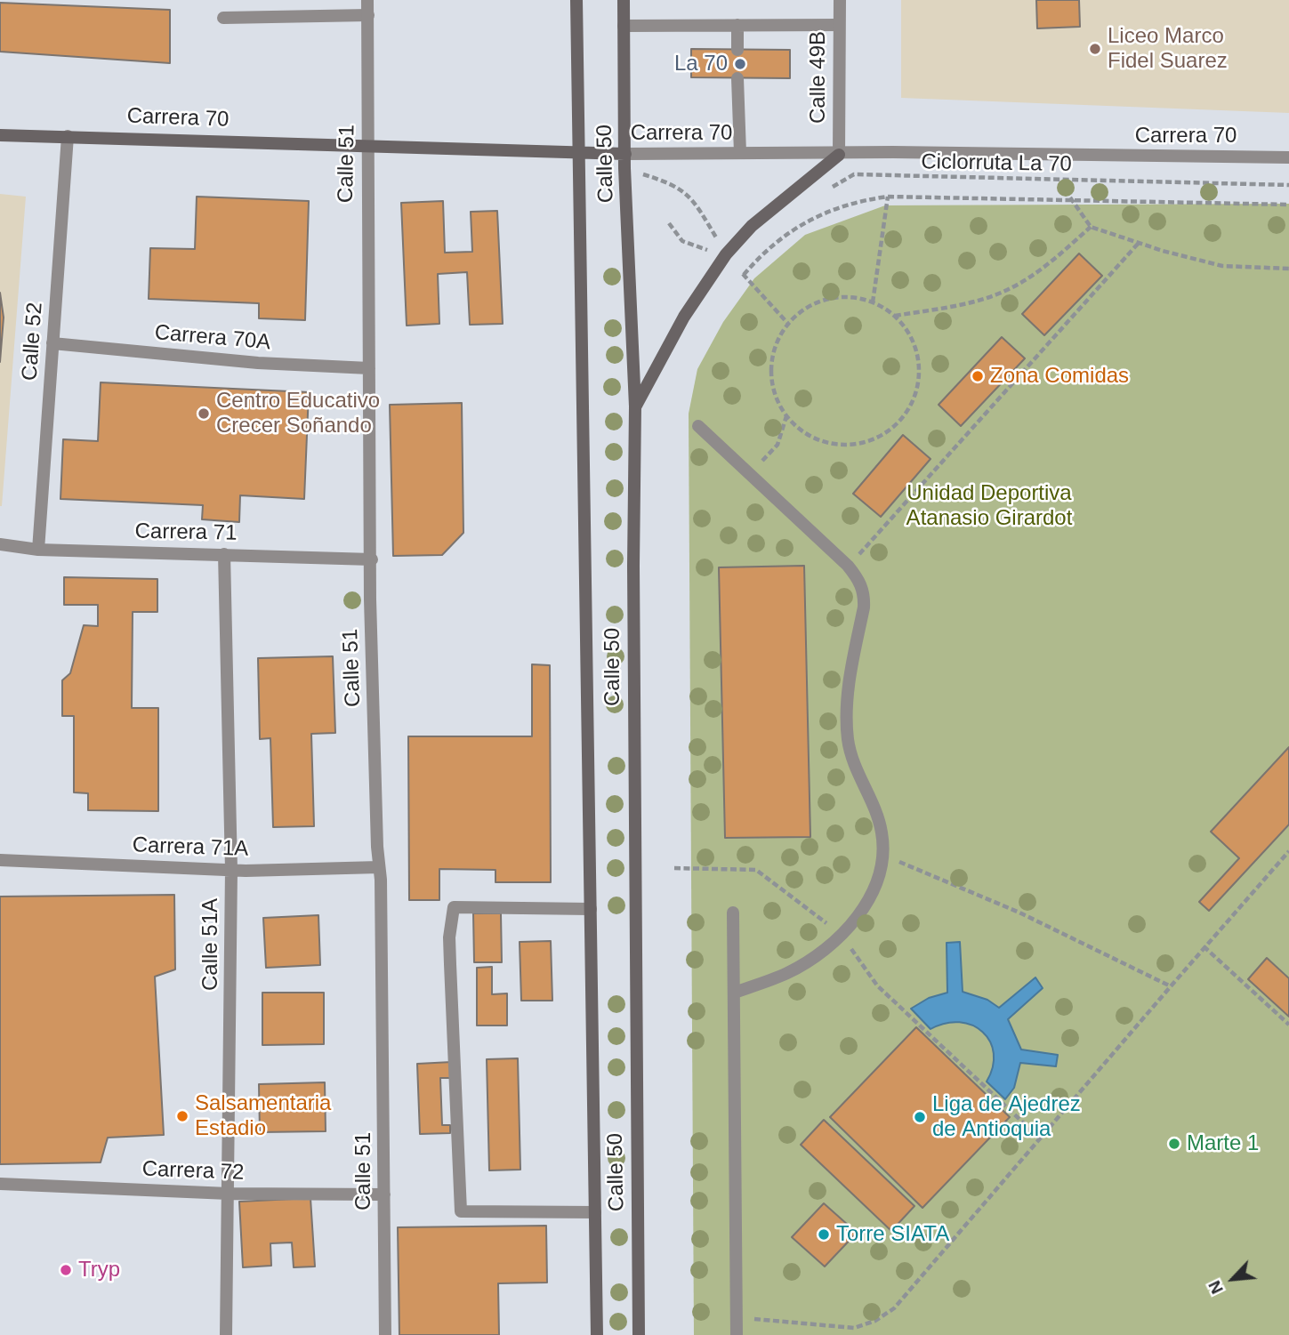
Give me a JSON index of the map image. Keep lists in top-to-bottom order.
{
  "streets": {
    "main road": ["Carrera 70", "Calle 50"],
    "street": [
      "Calle 49B",
      "Calle 51",
      "Carrera 70A",
      "Calle 52",
      "Carrera 71",
      "Carrera 71A",
      "Calle 51A",
      "Carrera 72"
    ],
    "path": ["Ciclorruta La 70"]
  },
  "crossings": [
    ["Calle 49B", "Carrera 70"],
    ["Carrera 70", "Calle 51"],
    ["Carrera 70", "Calle 50"],
    ["Carrera 70", "Calle 52"],
    ["Calle 51", "Carrera 70A"],
    ["Calle 51", "Carrera 71"],
    ["Calle 51", "Carrera 71A"],
    ["Calle 51", "Carrera 72"],
    ["Carrera 70A", "Calle 52"],
    ["Calle 52", "Carrera 71"],
    ["Carrera 71", "Calle 51A"],
    ["Carrera 71A", "Calle 51A"],
    ["Calle 51A", "Carrera 72"]
  ],
  "parks": ["Unidad Deportiva Atanasio Girardot"],
  "places": [
    "Liceo Marco Fidel Suarez",
    "La 70",
    "Zona Comidas",
    "Centro Educativo Crecer Soñando",
    "Salsamentaria Estadio",
    "Liga de Ajedrez de Antioquia",
    "Marte 1",
    "Torre SIATA",
    "Tryp"
  ],
  "north": "bottom left"
}
